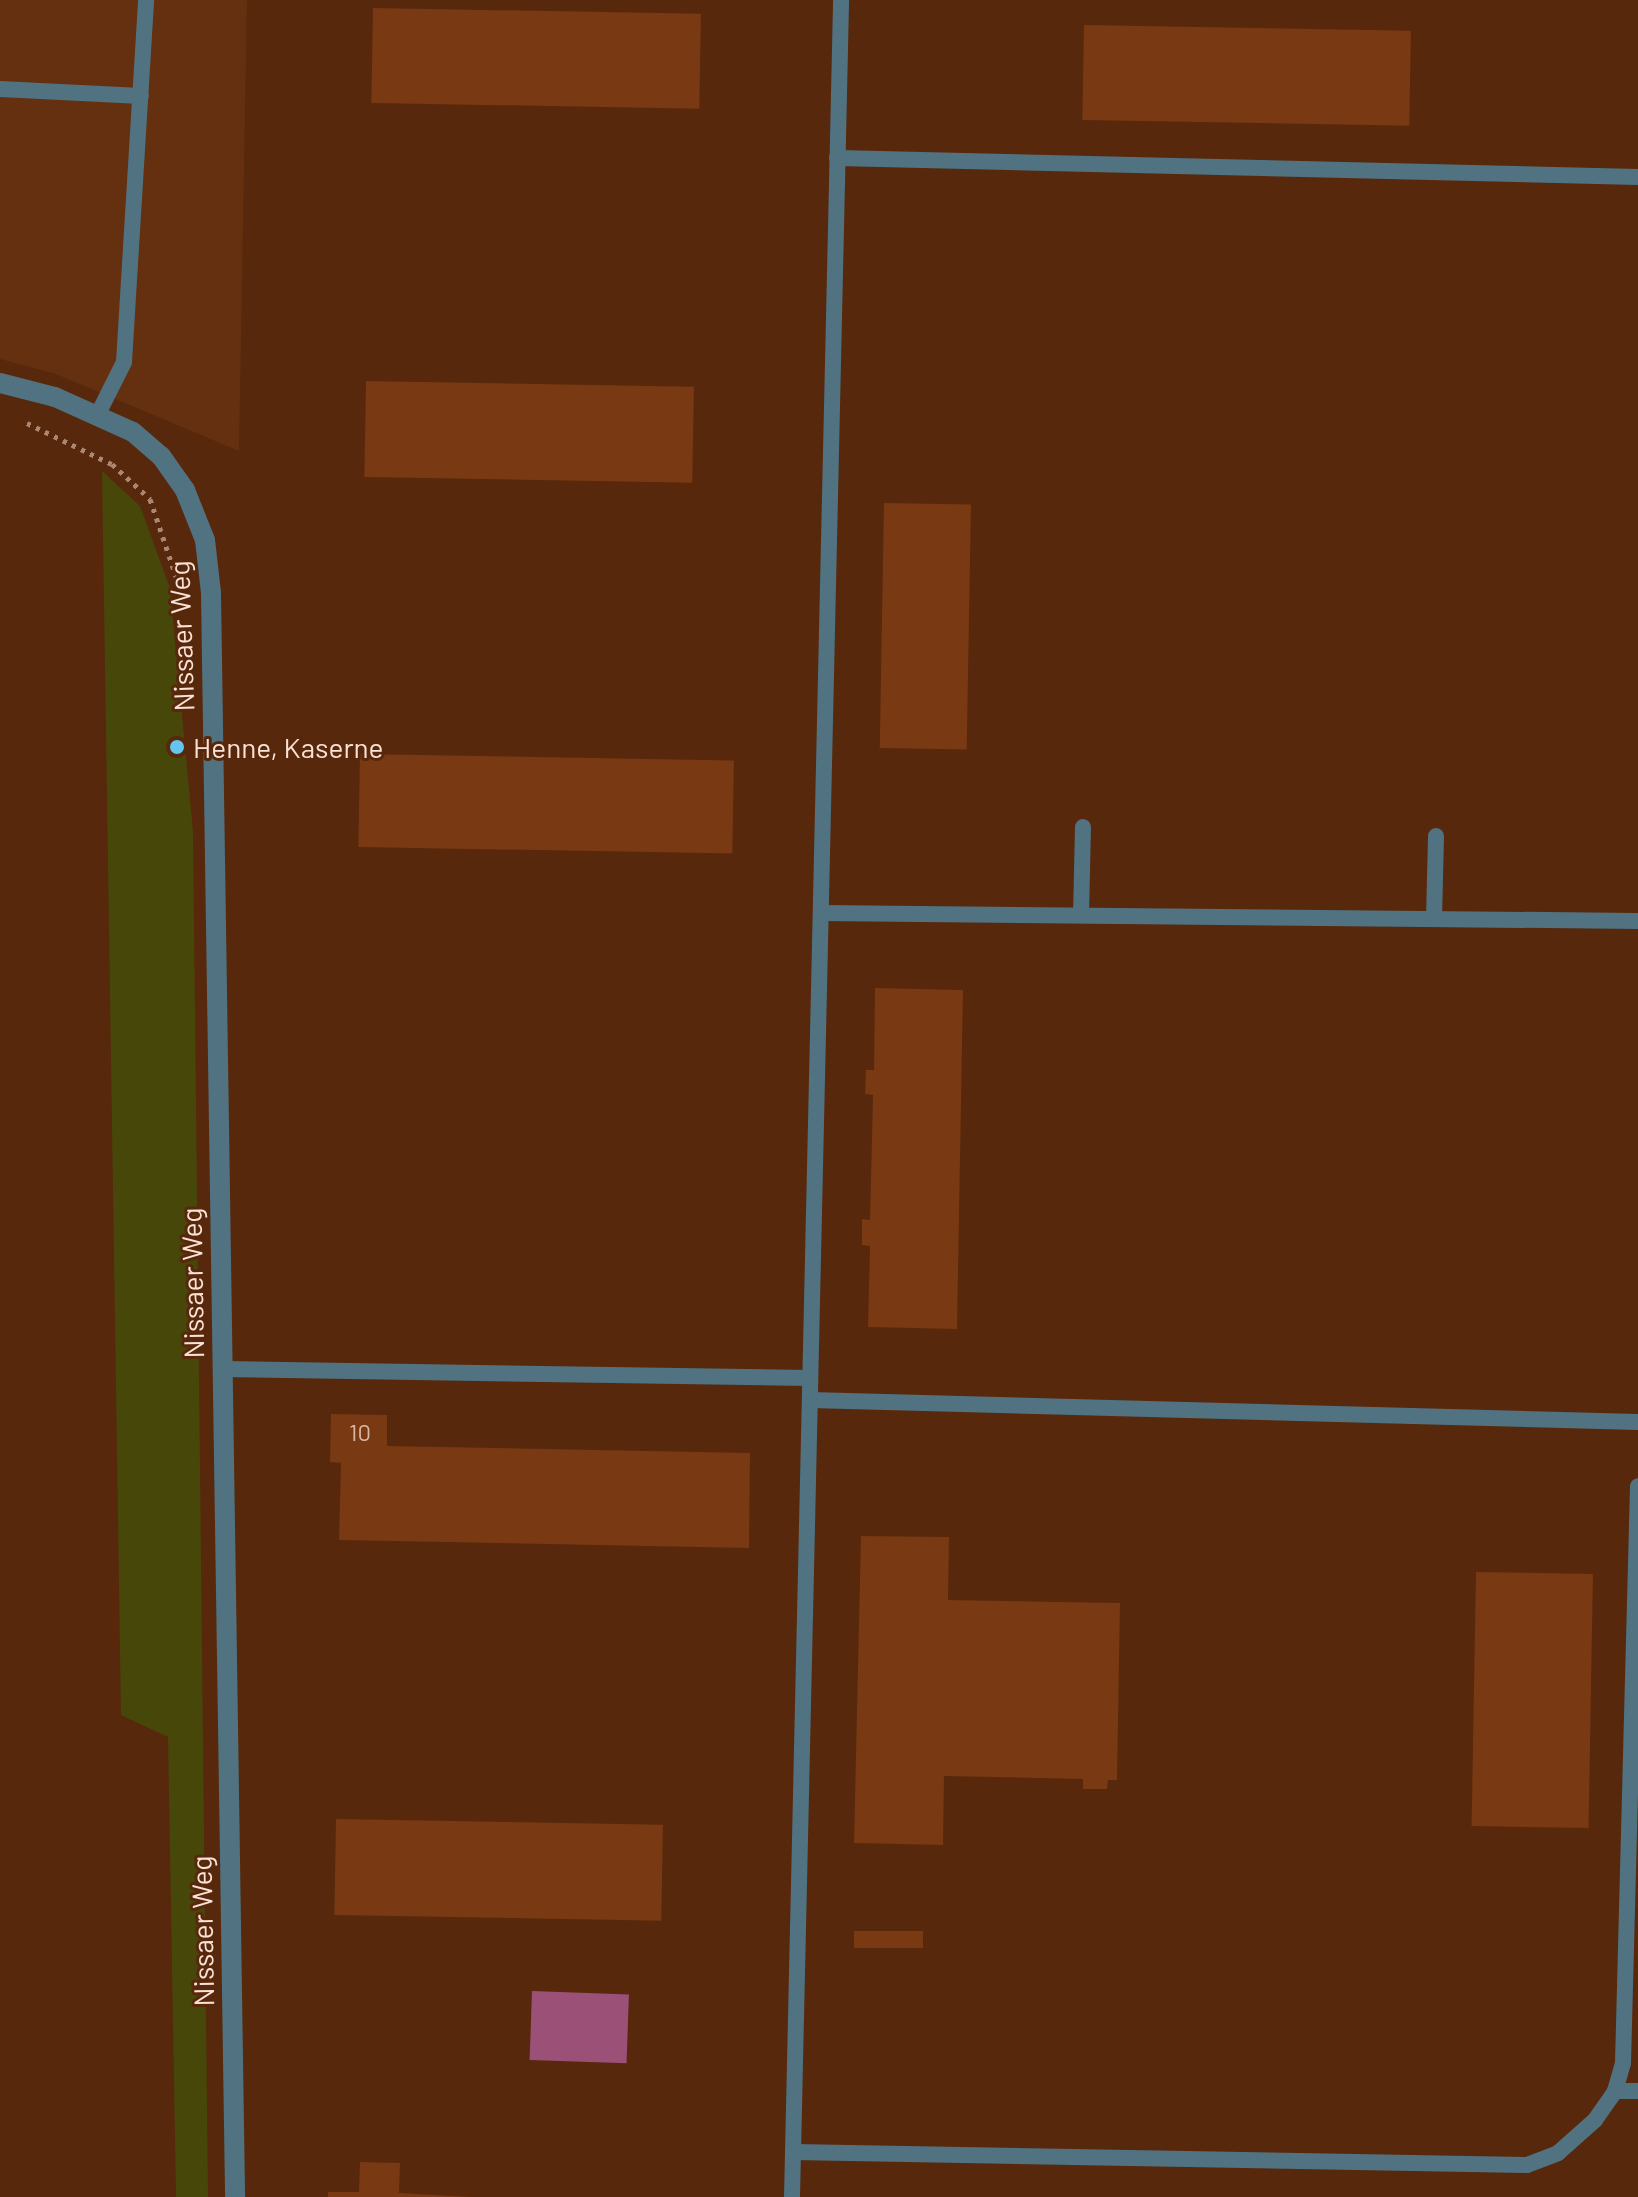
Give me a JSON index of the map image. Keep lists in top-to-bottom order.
{
  "streets": {
    "street": ["Nissaer Weg"]
  },
  "places": ["Henne, Kaserne"],
  "house_numbers": ["10"]
}
